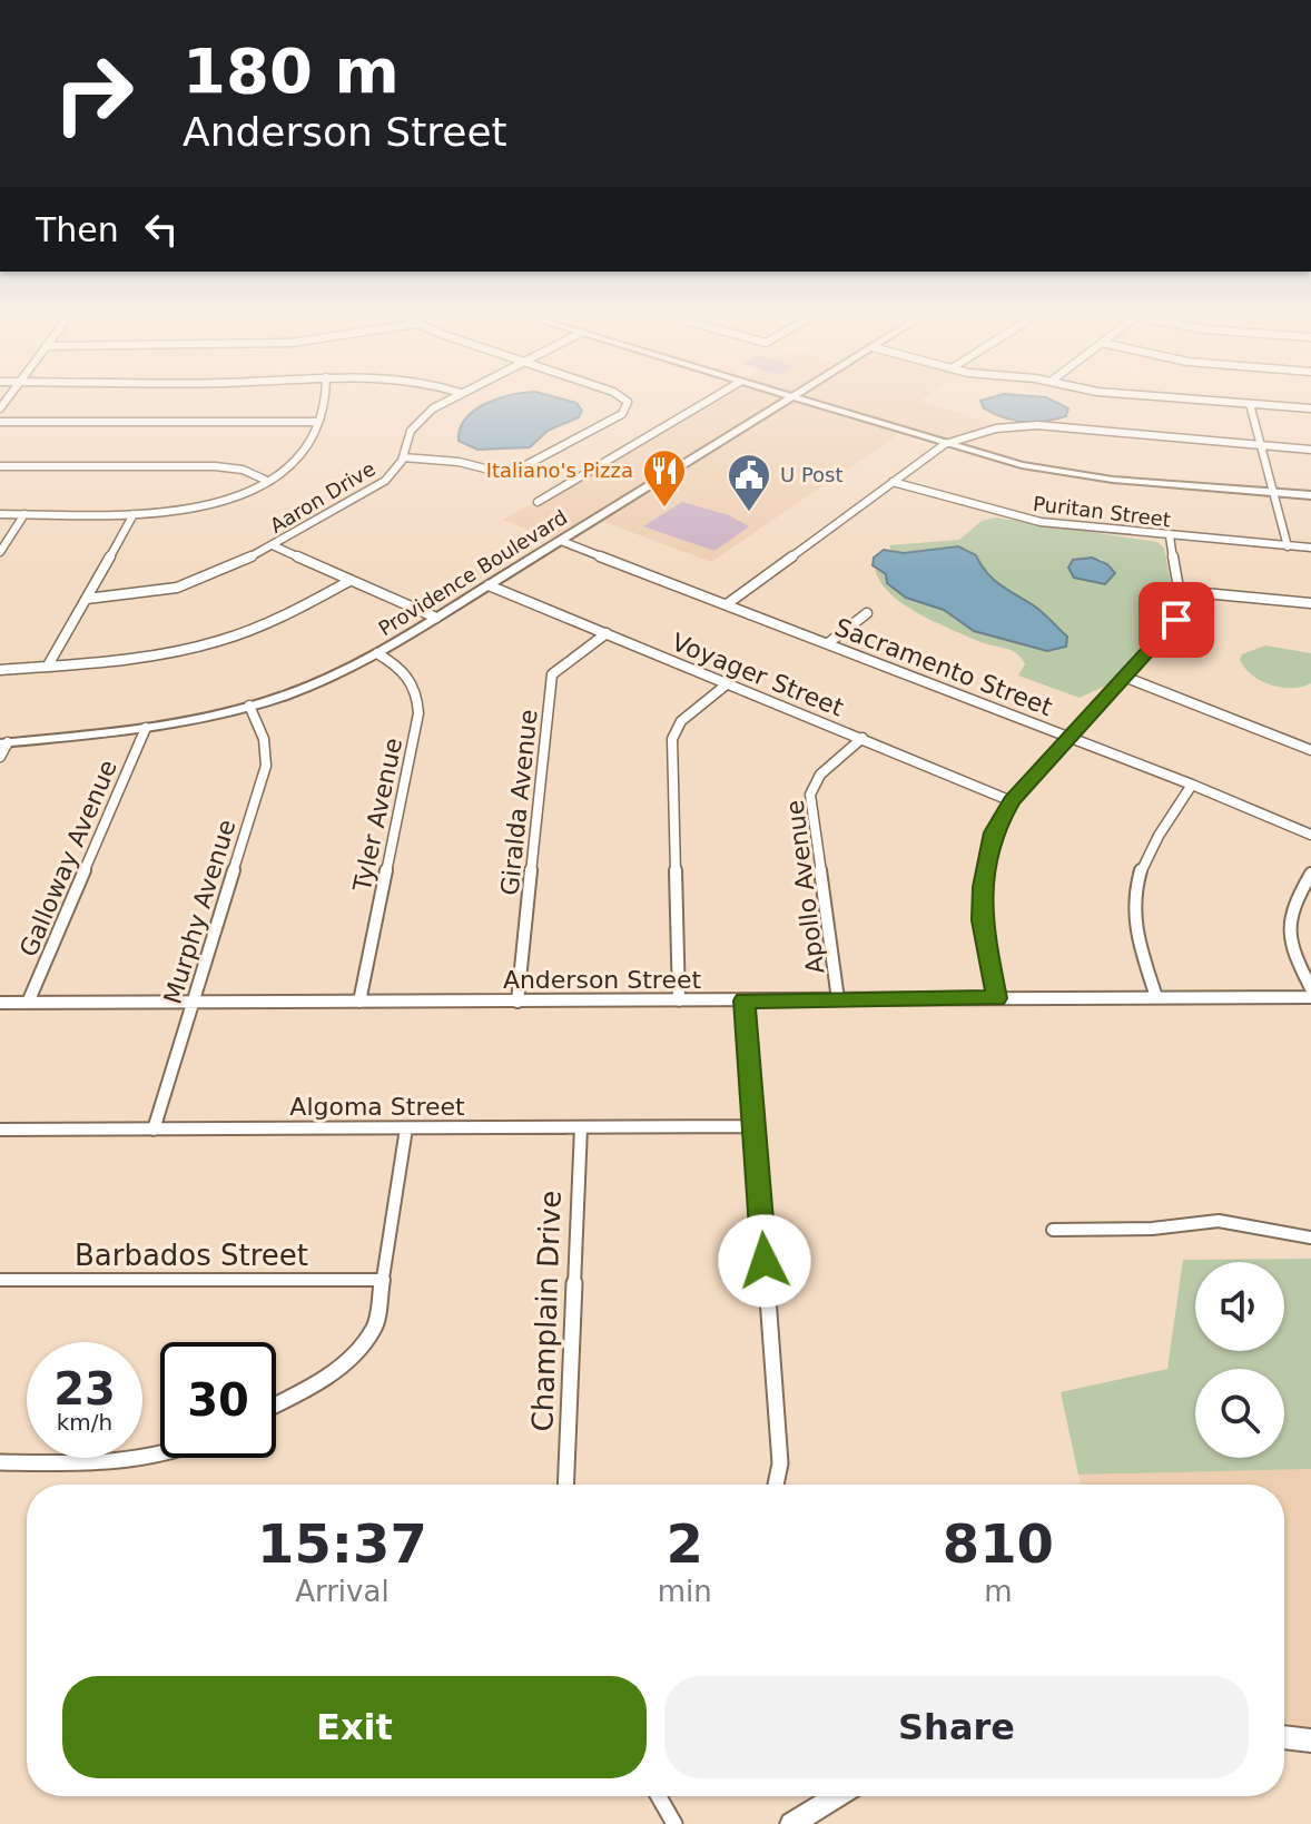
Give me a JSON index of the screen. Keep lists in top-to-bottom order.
{
  "streets": {
    "main road": ["Providence Boulevard"],
    "street": [
      "Aaron Drive",
      "Puritan Street",
      "Sacramento Street",
      "Voyager Street",
      "Giralda Avenue",
      "Tyler Avenue",
      "Galloway Avenue",
      "Apollo Avenue",
      "Murphy Avenue",
      "Anderson Street",
      "Algoma Street",
      "Barbados Street",
      "Champlain Drive"
    ]
  },
  "crossings": [
    ["Providence Boulevard", "Sacramento Street"],
    ["Providence Boulevard", "Voyager Street"],
    ["Providence Boulevard", "Tyler Avenue"],
    ["Providence Boulevard", "Galloway Avenue"],
    ["Providence Boulevard", "Murphy Avenue"],
    ["Voyager Street", "Giralda Avenue"],
    ["Voyager Street", "Apollo Avenue"],
    ["Giralda Avenue", "Anderson Street"],
    ["Tyler Avenue", "Anderson Street"],
    ["Galloway Avenue", "Anderson Street"],
    ["Apollo Avenue", "Anderson Street"],
    ["Murphy Avenue", "Anderson Street"],
    ["Murphy Avenue", "Algoma Street"],
    ["Algoma Street", "Champlain Drive"]
  ],
  "places": {
    "restaurant": ["Italiano's Pizza"],
    "public building": ["U Post"]
  },
  "page": {
    "turn": ["180 m", "Anderson Street"],
    "then": "Then",
    "speed": "23 km/h",
    "limit": "30",
    "eta": [
      "15:37",
      "Arrival",
      "2",
      "min",
      "810",
      "m"
    ],
    "buttons": ["Exit", "Share"]
  }
}
